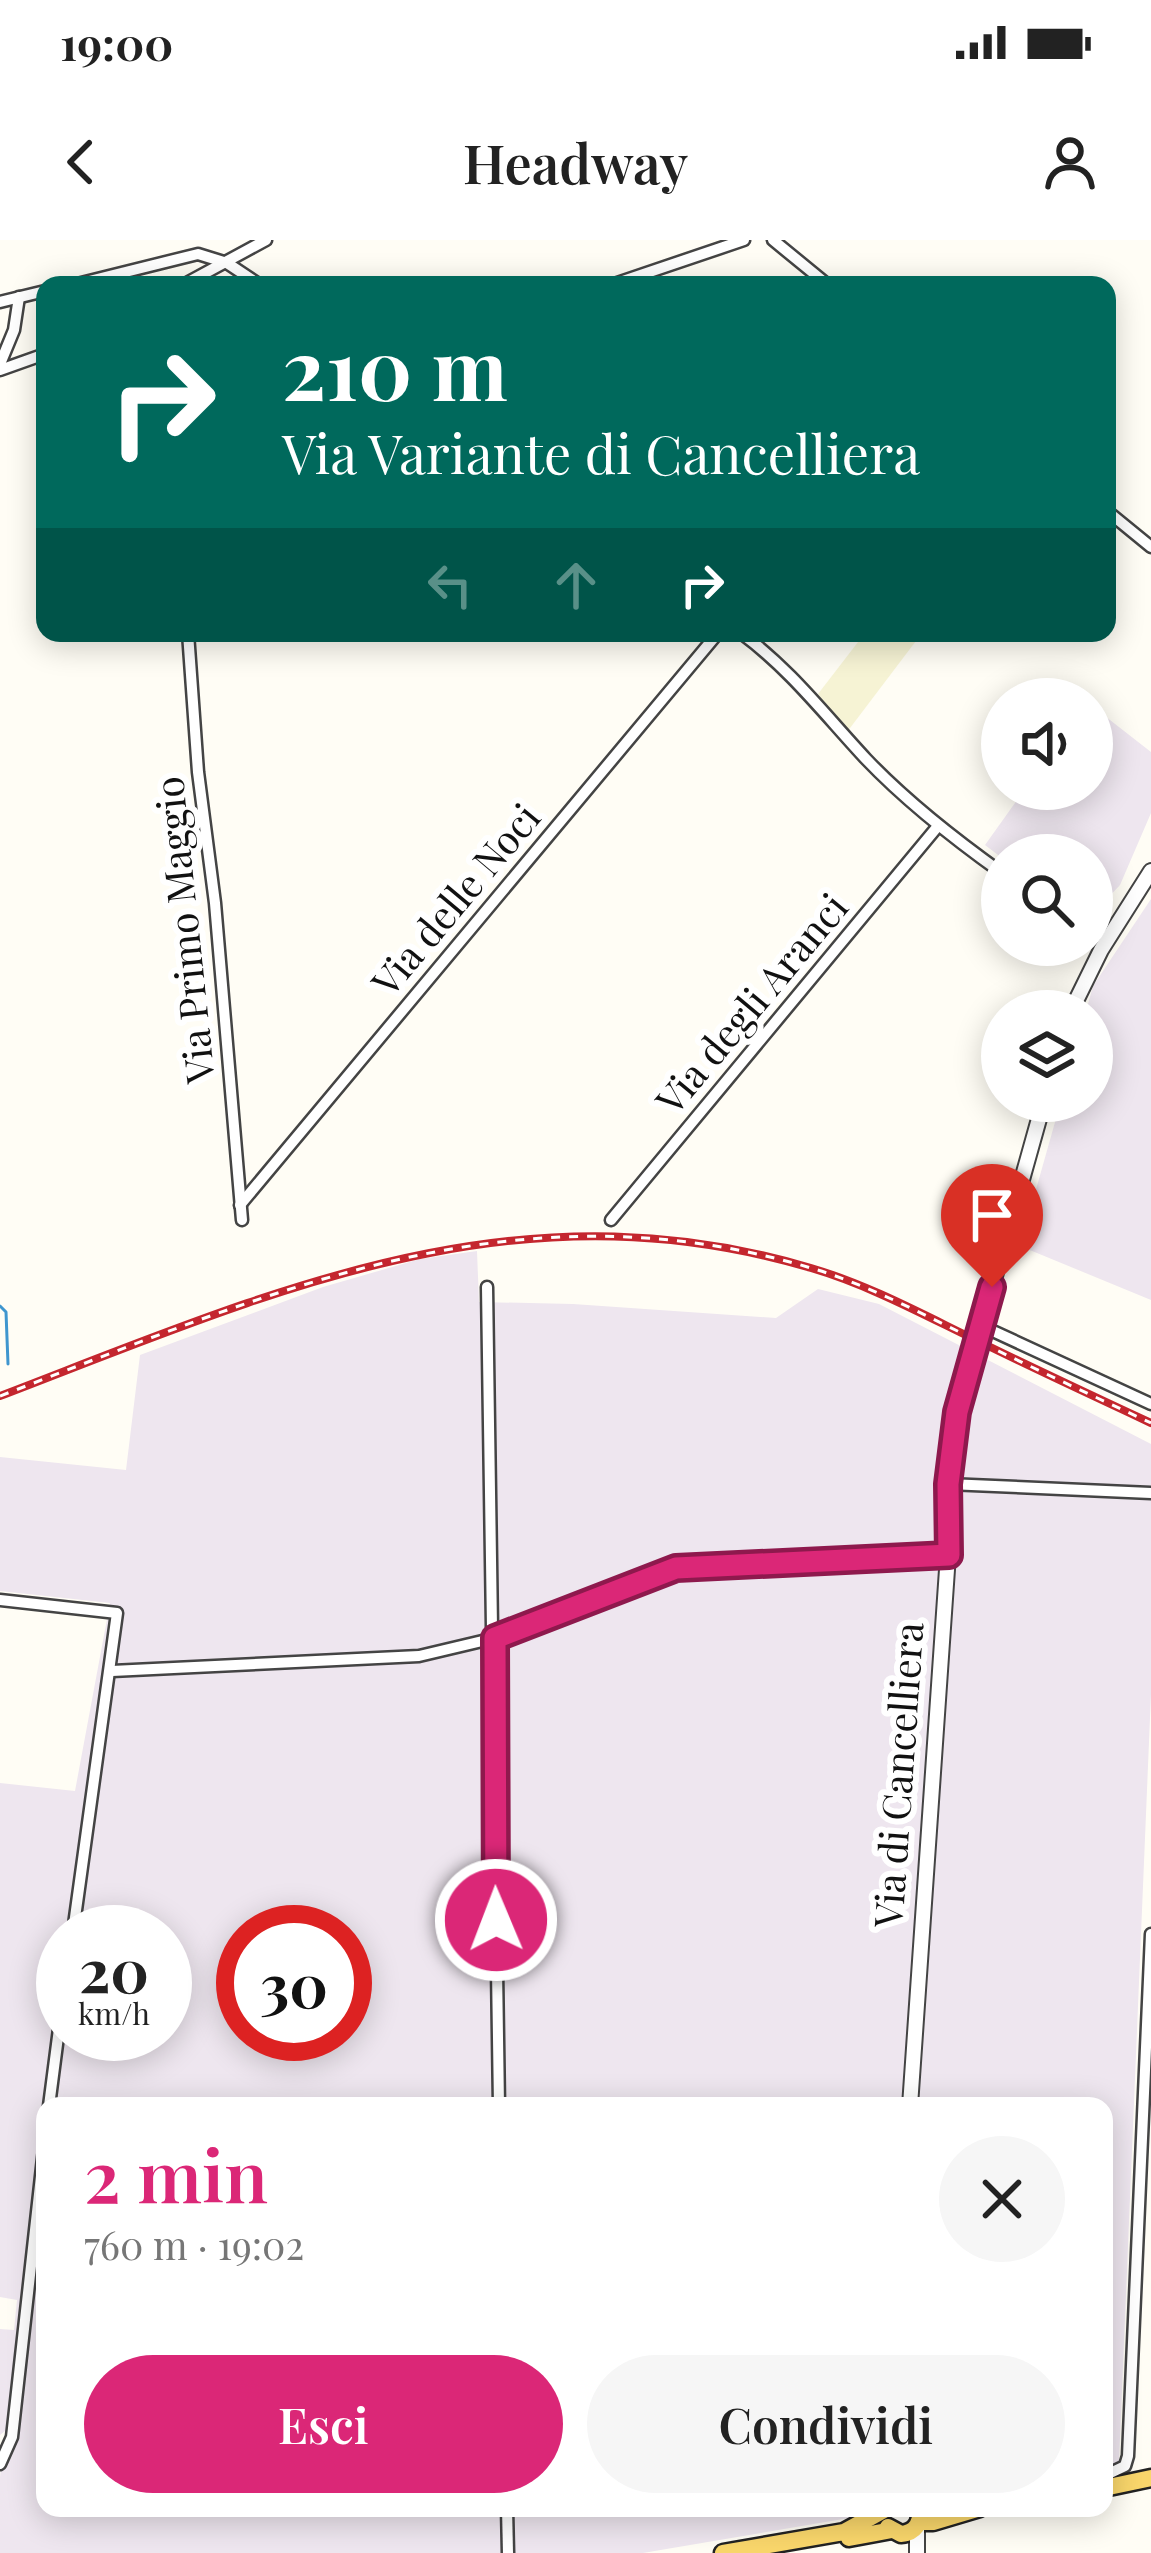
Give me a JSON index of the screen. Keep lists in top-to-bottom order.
{
  "streets": {
    "street": [
      "Via delle Noci",
      "Via Primo Maggio",
      "Via degli Aranci",
      "Via di Cancelliera"
    ]
  },
  "crossings": [
    ["Via delle Noci", "Via Primo Maggio"]
  ],
  "page": {
    "status": "19:00",
    "header": "Headway",
    "turn": ["210 m", "Via Variante di Cancelliera"],
    "speed": "20 km/h",
    "limit": "30",
    "heading": ["2 min", "760 m · 19:02"],
    "buttons": ["Esci", "Condividi"]
  }
}
